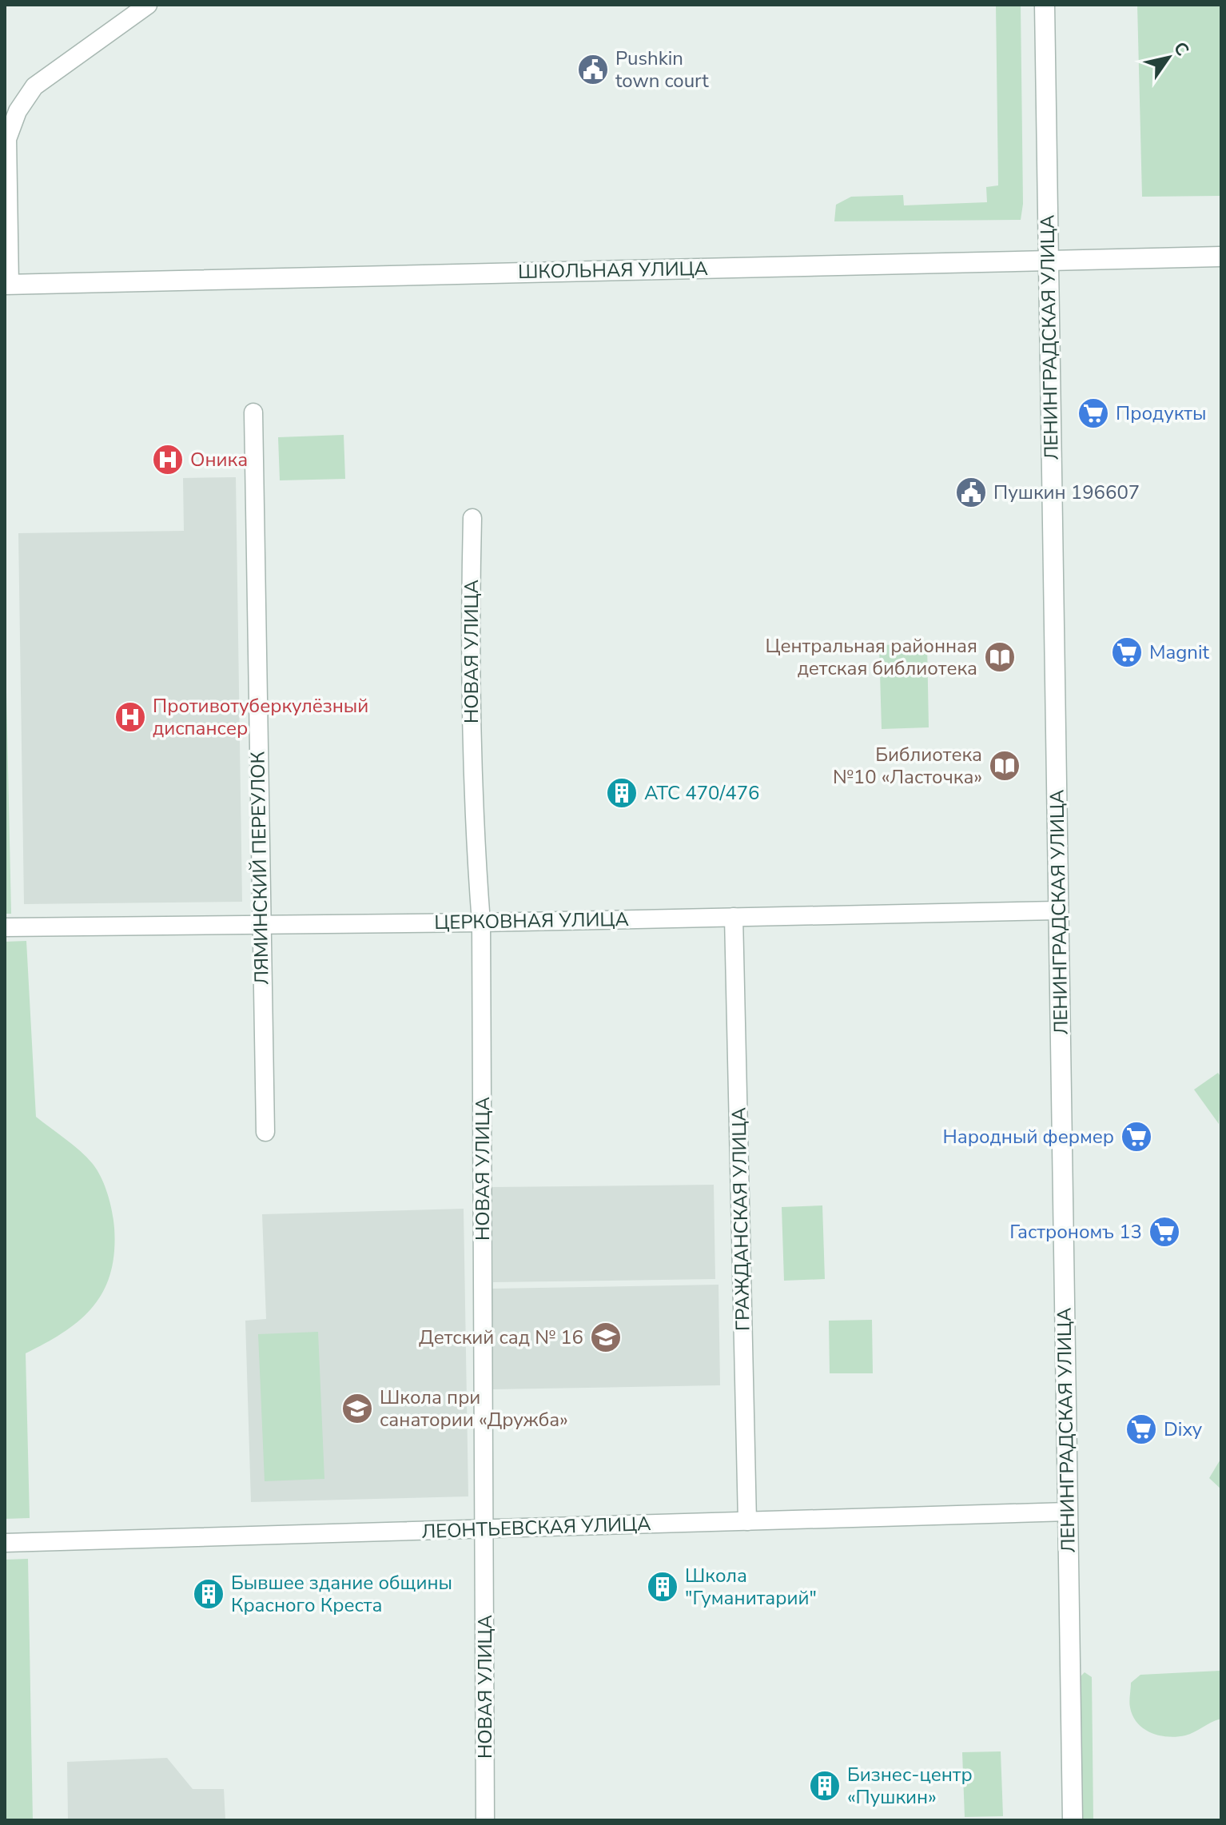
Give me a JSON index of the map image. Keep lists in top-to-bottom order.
{
  "streets": {
    "street": [
      "ШКОЛЬНАЯ УЛИЦА",
      "ЛЕНИНГРАДСКАЯ УЛИЦА",
      "НОВАЯ УЛИЦА",
      "ЛЯМИНСКИЙ ПЕРЕУЛОК",
      "ЦЕРКОВНАЯ УЛИЦА",
      "ГРАЖДАНСКАЯ УЛИЦА",
      "ЛЕОНТЬЕВСКАЯ УЛИЦА"
    ]
  },
  "crossings": [
    ["ШКОЛЬНАЯ УЛИЦА", "ЛЕНИНГРАДСКАЯ УЛИЦА"],
    ["ЛЕНИНГРАДСКАЯ УЛИЦА", "ЦЕРКОВНАЯ УЛИЦА"],
    ["ЛЕНИНГРАДСКАЯ УЛИЦА", "ЛЕОНТЬЕВСКАЯ УЛИЦА"],
    ["НОВАЯ УЛИЦА", "ЦЕРКОВНАЯ УЛИЦА"],
    ["НОВАЯ УЛИЦА", "ЛЕОНТЬЕВСКАЯ УЛИЦА"],
    ["ЛЯМИНСКИЙ ПЕРЕУЛОК", "ЦЕРКОВНАЯ УЛИЦА"],
    ["ЦЕРКОВНАЯ УЛИЦА", "ГРАЖДАНСКАЯ УЛИЦА"],
    ["ГРАЖДАНСКАЯ УЛИЦА", "ЛЕОНТЬЕВСКАЯ УЛИЦА"]
  ],
  "places": {
    "public building": ["Pushkin town court", "Пушкин 196607"],
    "supermarket": [
      "Продукты",
      "Magnit",
      "Народный фермер",
      "Гастрономъ 13",
      "Dixy"
    ],
    "hospital": ["Оника", "Противотуберкулёзный диспансер"],
    "library": ["Центральная районная детская библиотека", "Библиотека №10 «Ласточка»"],
    "building": [
      "АТС 470/476",
      "Школа \"Гуманитарий\"",
      "Бывшее здание общины Красного Креста",
      "Бизнес-центр «Пушкин»"
    ],
    "school or university": ["Детский сад № 16", "Школа при санатории «Дружба»"]
  },
  "north": "top right"
}
